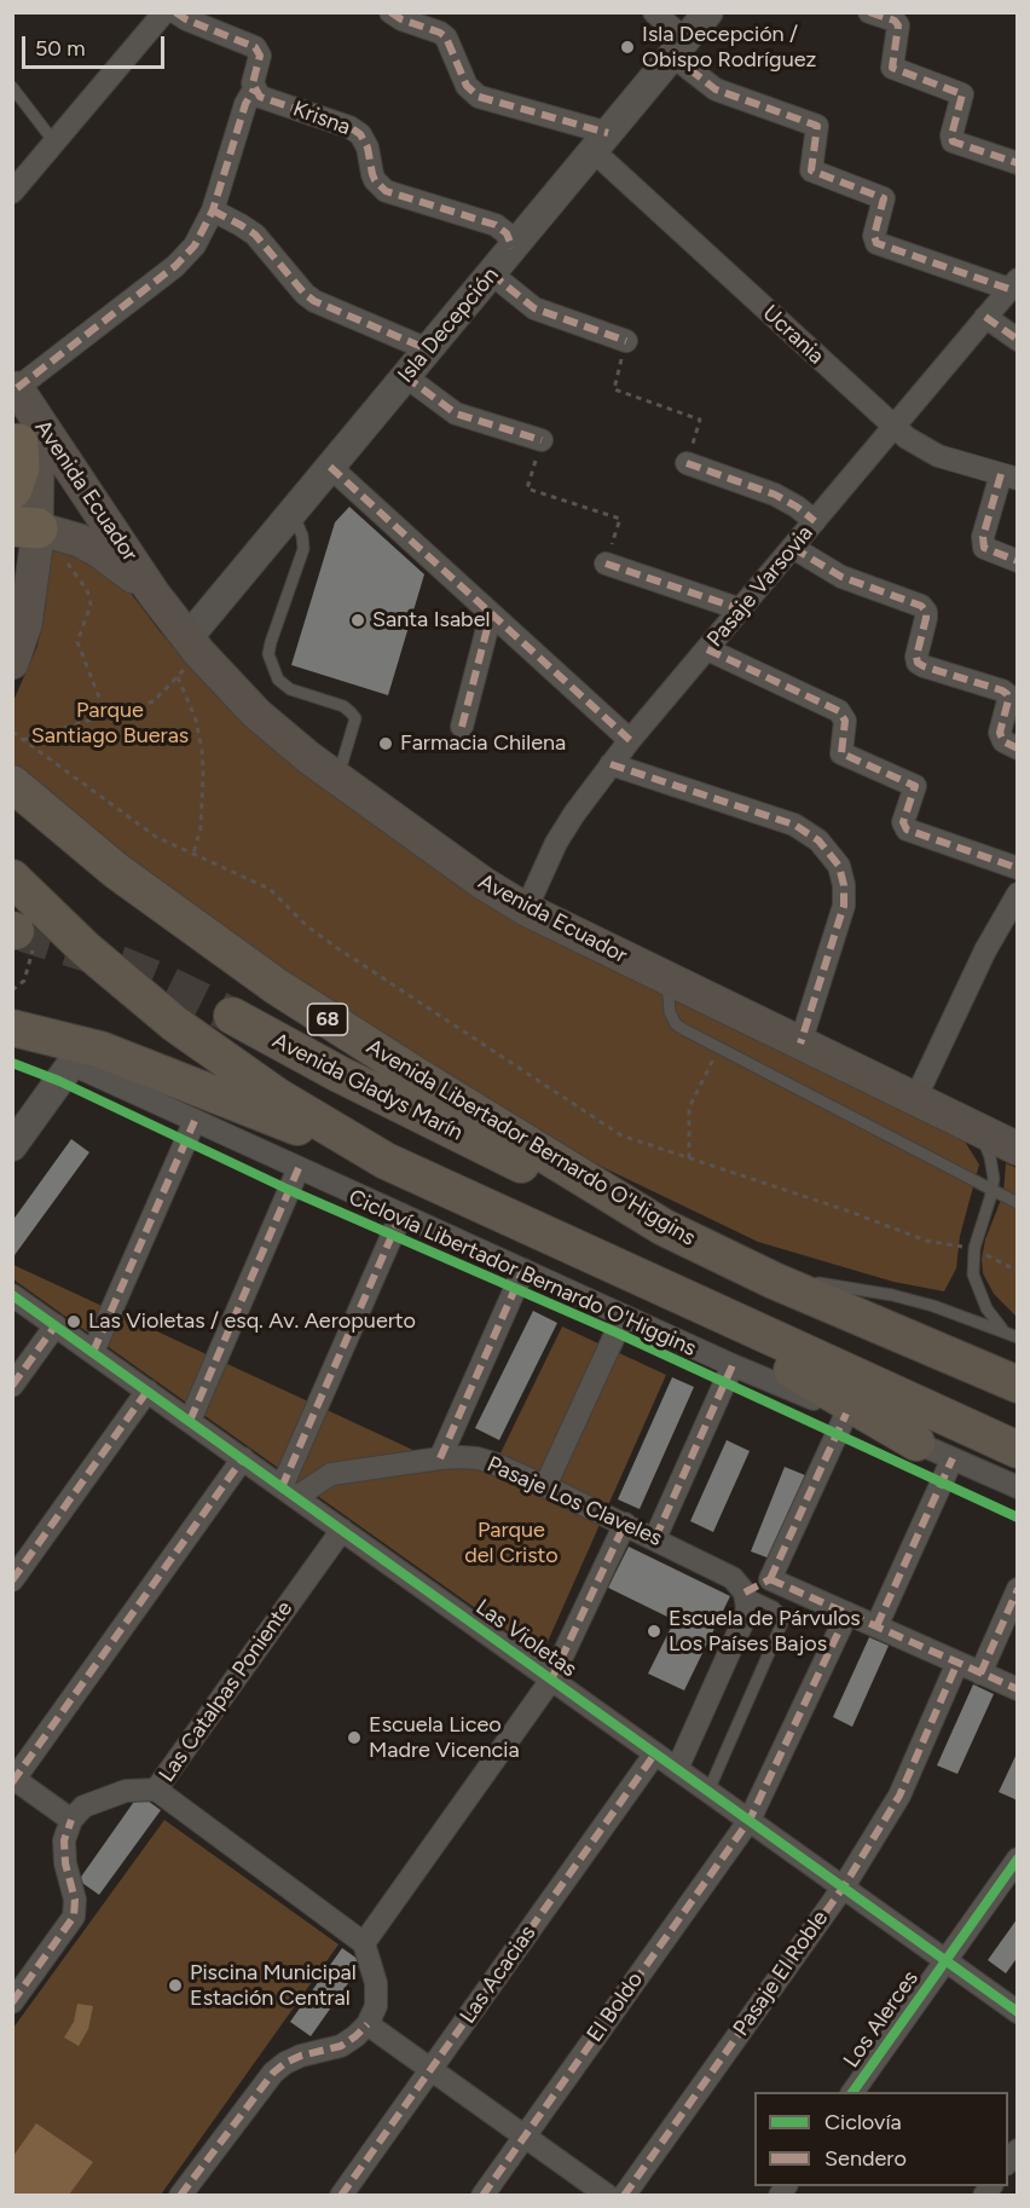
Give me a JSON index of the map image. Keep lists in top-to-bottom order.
{
  "streets": {
    "main road": [
      "Avenida Ecuador",
      "68",
      "Avenida Gladys Marín",
      "Avenida Libertador Bernardo O'Higgins"
    ],
    "street": [
      "Krisna",
      "Isla Decepción",
      "Ucrania",
      "Pasaje Varsovia",
      "Pasaje Los Claveles",
      "Las Violetas",
      "Las Catalpas Poniente",
      "Pasaje El Roble",
      "Las Acacias",
      "El Boldo",
      "Los Alerces"
    ],
    "cycle path": ["Ciclovía Libertador Bernardo O'Higgins"]
  },
  "crossings": [
    ["Krisna", "Isla Decepción"],
    ["Isla Decepción", "Ucrania"],
    ["Isla Decepción", "Avenida Ecuador"],
    ["Ucrania", "Pasaje Varsovia"],
    ["Avenida Ecuador", "Pasaje Varsovia"],
    ["Avenida Gladys Marín", "Avenida Libertador Bernardo O'Higgins"],
    ["Pasaje Los Claveles", "Las Violetas"],
    ["Las Violetas", "Las Catalpas Poniente"],
    ["Las Violetas", "Pasaje El Roble"],
    ["Las Violetas", "Las Acacias"],
    ["Las Violetas", "El Boldo"],
    ["Las Violetas", "Los Alerces"]
  ],
  "parks": ["Parque Santiago Bueras", "Parque del Cristo"],
  "places": [
    "Isla Decepción / Obispo Rodríguez",
    "Santa Isabel",
    "Farmacia Chilena",
    "Las Violetas / esq. Av. Aeropuerto",
    "Escuela de Párvulos Los Países Bajos",
    "Escuela Liceo Madre Vicencia",
    "Piscina Municipal Estación Central"
  ],
  "legend": ["Ciclovía", "Sendero"],
  "scale_bar": "50 m"
}
